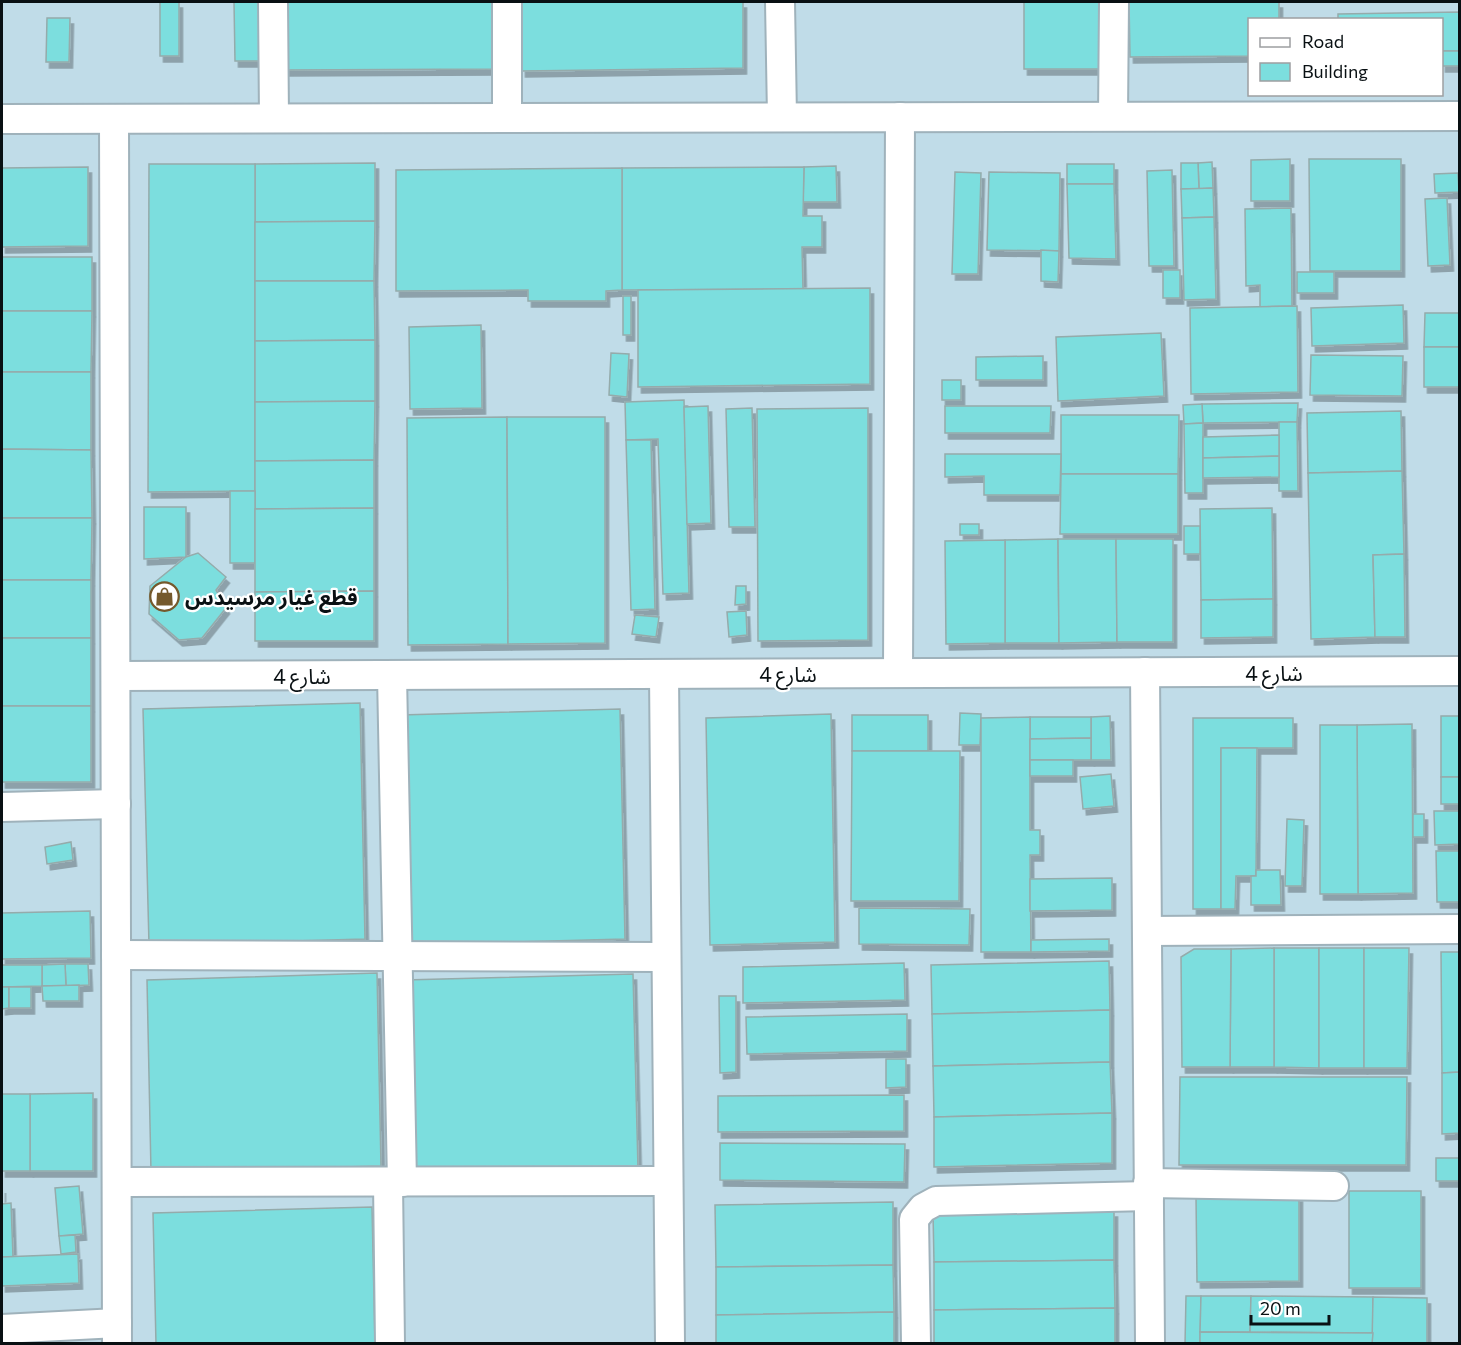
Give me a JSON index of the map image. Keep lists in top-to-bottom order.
{
  "streets": {
    "street": ["شارع 4"]
  },
  "places": {
    "shop": ["قطع غيار مرسيدس"]
  },
  "legend": ["Road", "Building"],
  "scale_bar": "20 m"
}
